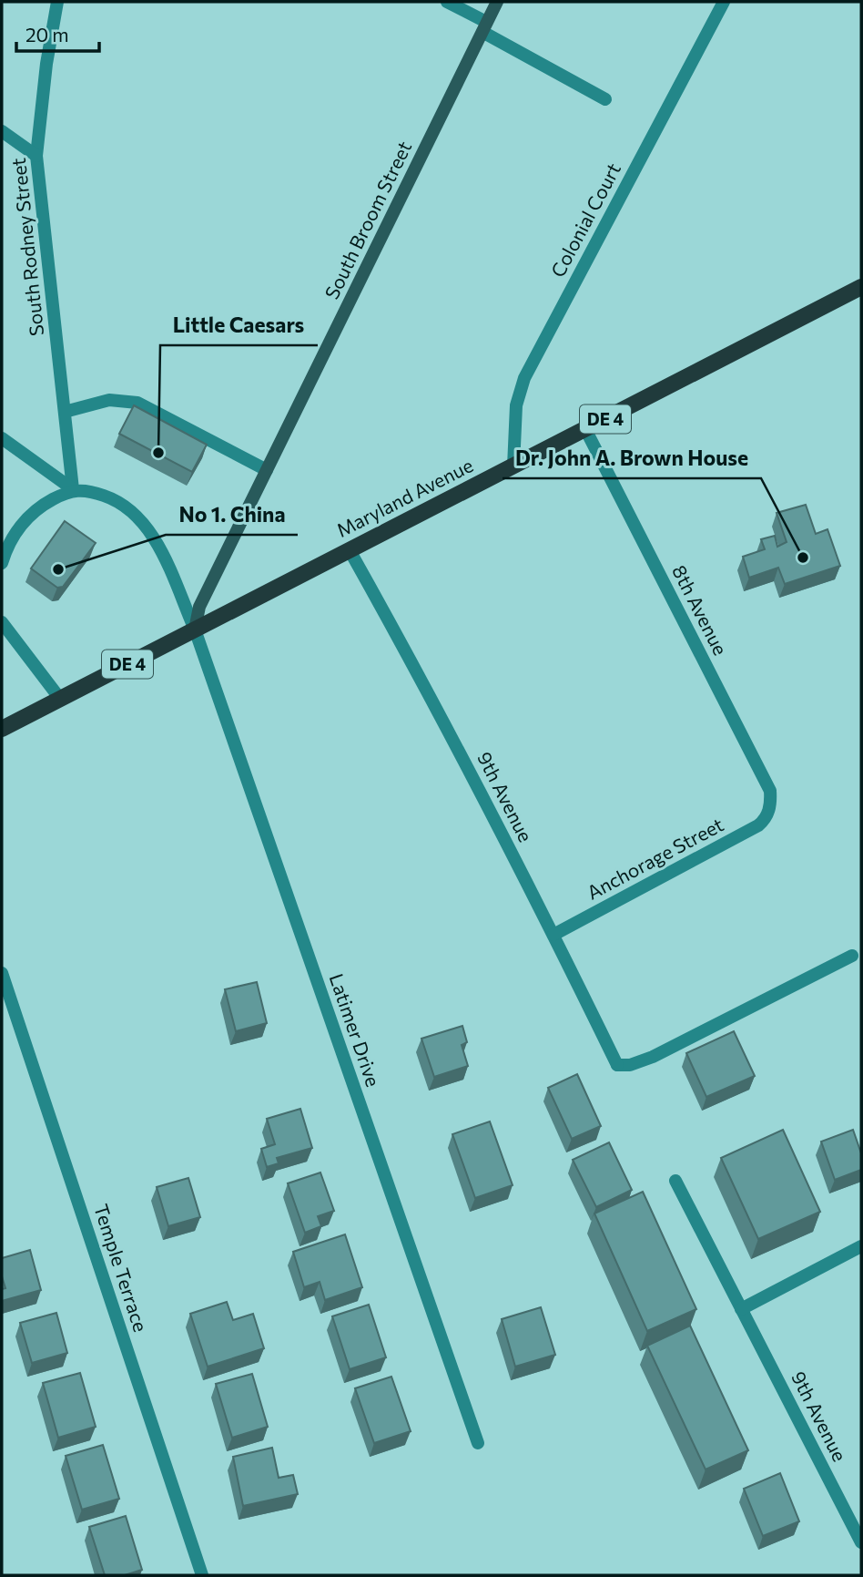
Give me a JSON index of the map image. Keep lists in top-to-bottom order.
{
  "streets": {
    "main road": ["DE 4", "Maryland Avenue"],
    "street": [
      "South Broom Street",
      "Colonial Court",
      "South Rodney Street",
      "8th Avenue",
      "9th Avenue",
      "Anchorage Street",
      "Latimer Drive",
      "Temple Terrace"
    ]
  },
  "crossings": [
    ["South Broom Street", "Maryland Avenue"],
    ["South Broom Street", "Latimer Drive"],
    ["Colonial Court", "Maryland Avenue"],
    ["Maryland Avenue", "8th Avenue"],
    ["Maryland Avenue", "9th Avenue"],
    ["Maryland Avenue", "Latimer Drive"],
    ["8th Avenue", "Anchorage Street"],
    ["9th Avenue", "Anchorage Street"]
  ],
  "places": ["Little Caesars", "Dr. John A. Brown House", "No 1. China"],
  "scale_bar": "20 m"
}
